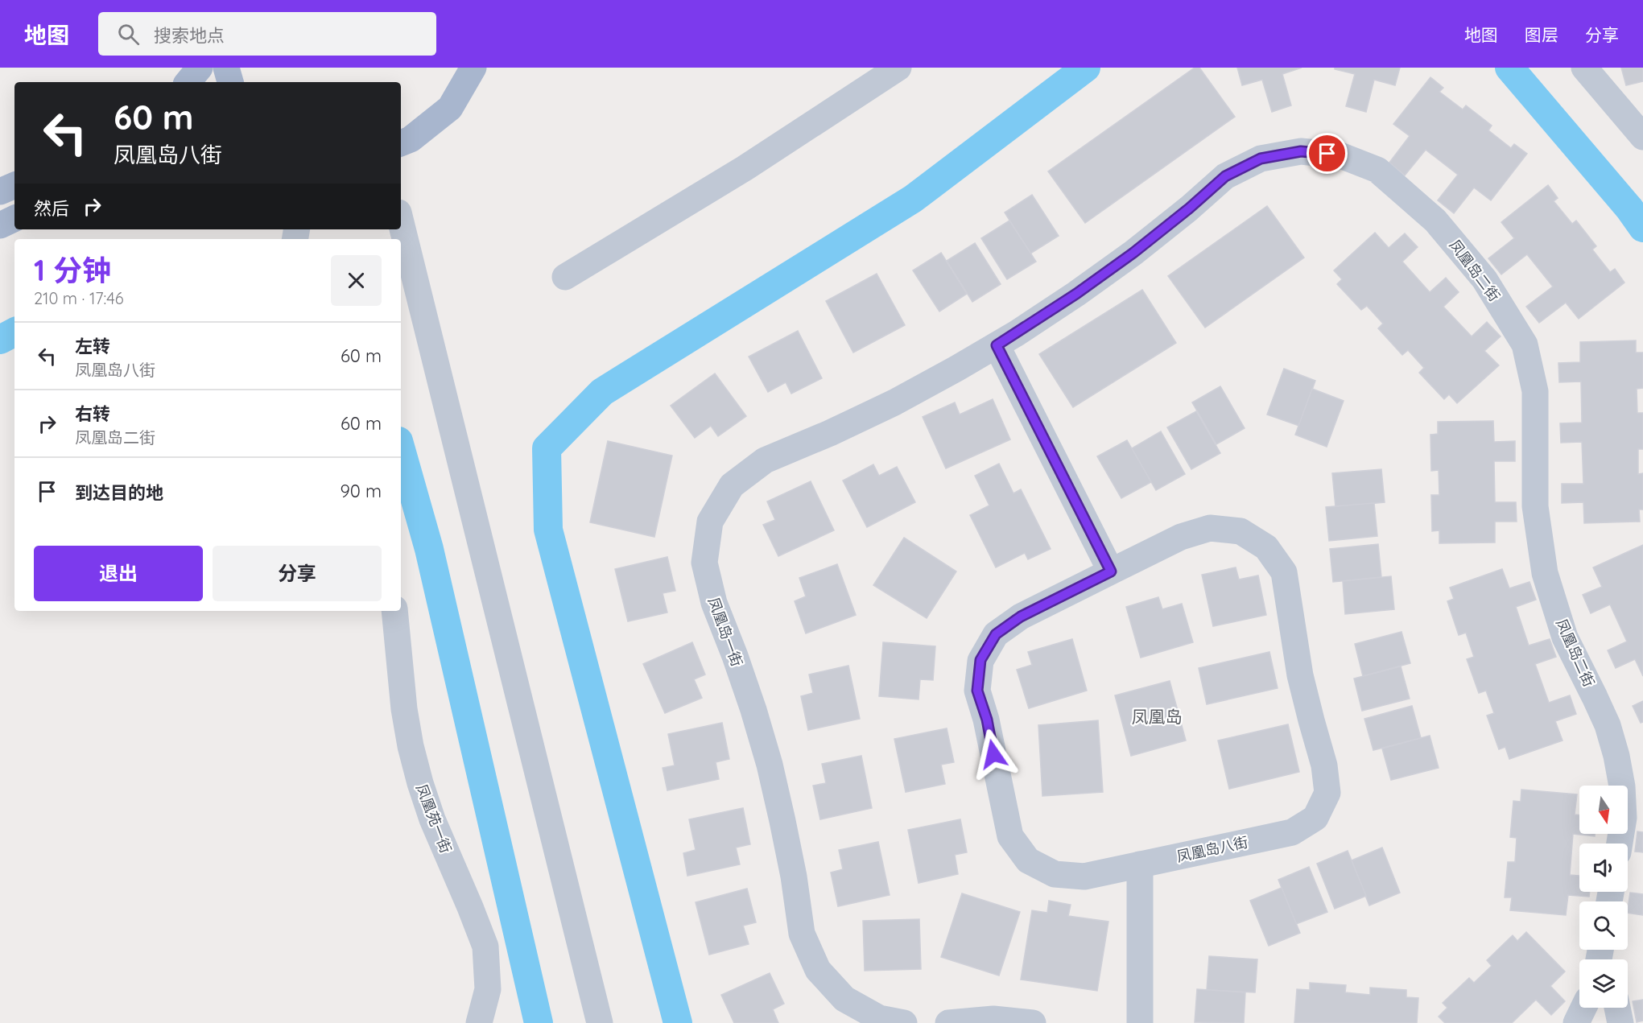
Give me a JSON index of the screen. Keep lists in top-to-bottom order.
{
  "streets": {
    "street": [
      "凤凰岛二街",
      "凤凰岛一街",
      "凤凰苑一街",
      "凤凰岛八街"
    ]
  },
  "crossings": [
    ["凤凰岛二街", "凤凰岛一街"]
  ],
  "districts": ["凤凰岛"],
  "north": "bottom",
  "page": {
    "header": "地图",
    "search": "搜索地点",
    "nav": ["地图", "图层", "分享"],
    "turn": ["60 m", "凤凰岛八街"],
    "then": "然后",
    "heading": ["1 分钟", "210 m · 17:46"],
    "list": [
      {
        "name": "左转",
        "note": "凤凰岛八街",
        "value": "60 m"
      },
      {
        "name": "右转",
        "note": "凤凰岛二街",
        "value": "60 m"
      },
      {
        "name": "到达目的地",
        "value": "90 m"
      }
    ],
    "buttons": ["退出", "分享"]
  }
}
